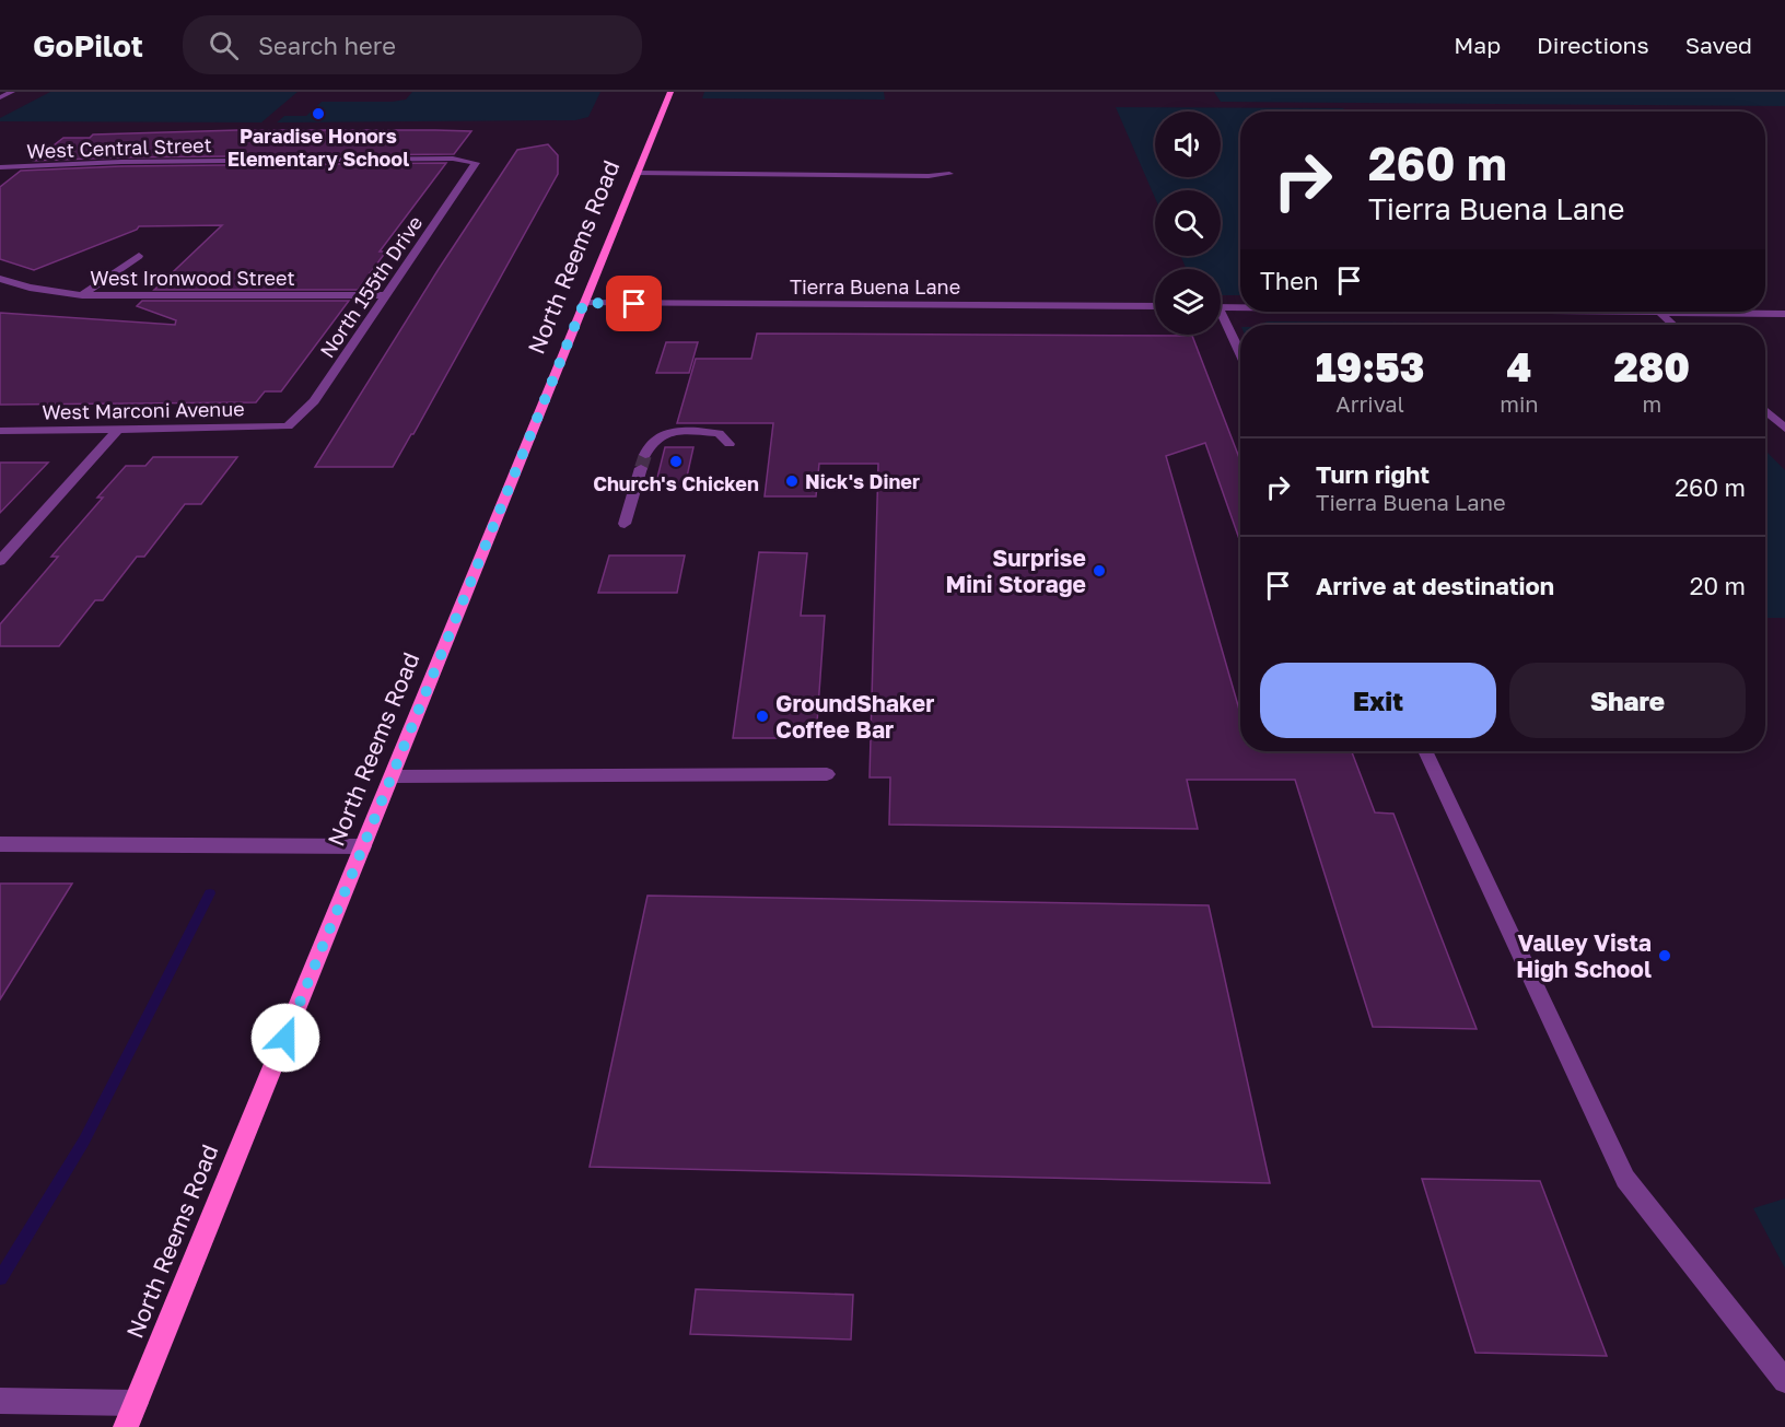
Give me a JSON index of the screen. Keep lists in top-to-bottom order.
{
  "streets": {
    "main road": ["North Reems Road"],
    "street": [
      "West Central Street",
      "West Ironwood Street",
      "North 155th Drive",
      "Tierra Buena Lane",
      "West Marconi Avenue"
    ]
  },
  "crossings": [
    ["West Central Street", "North 155th Drive"],
    ["North Reems Road", "Tierra Buena Lane"],
    ["West Ironwood Street", "North 155th Drive"],
    ["North 155th Drive", "West Marconi Avenue"]
  ],
  "places": [
    "Paradise Honors Elementary School",
    "Church's Chicken",
    "Nick's Diner",
    "Surprise Mini Storage",
    "GroundShaker Coffee Bar",
    "Valley Vista High School"
  ],
  "page": {
    "header": "GoPilot",
    "search": "Search here",
    "nav": ["Map", "Directions", "Saved"],
    "turn": ["260 m", "Tierra Buena Lane"],
    "then": "Then",
    "eta": [
      "19:53",
      "Arrival",
      "4",
      "min",
      "280",
      "m"
    ],
    "list": [
      {
        "name": "Turn right",
        "note": "Tierra Buena Lane",
        "value": "260 m"
      },
      {
        "name": "Arrive at destination",
        "value": "20 m"
      }
    ],
    "buttons": ["Exit", "Share"]
  }
}
